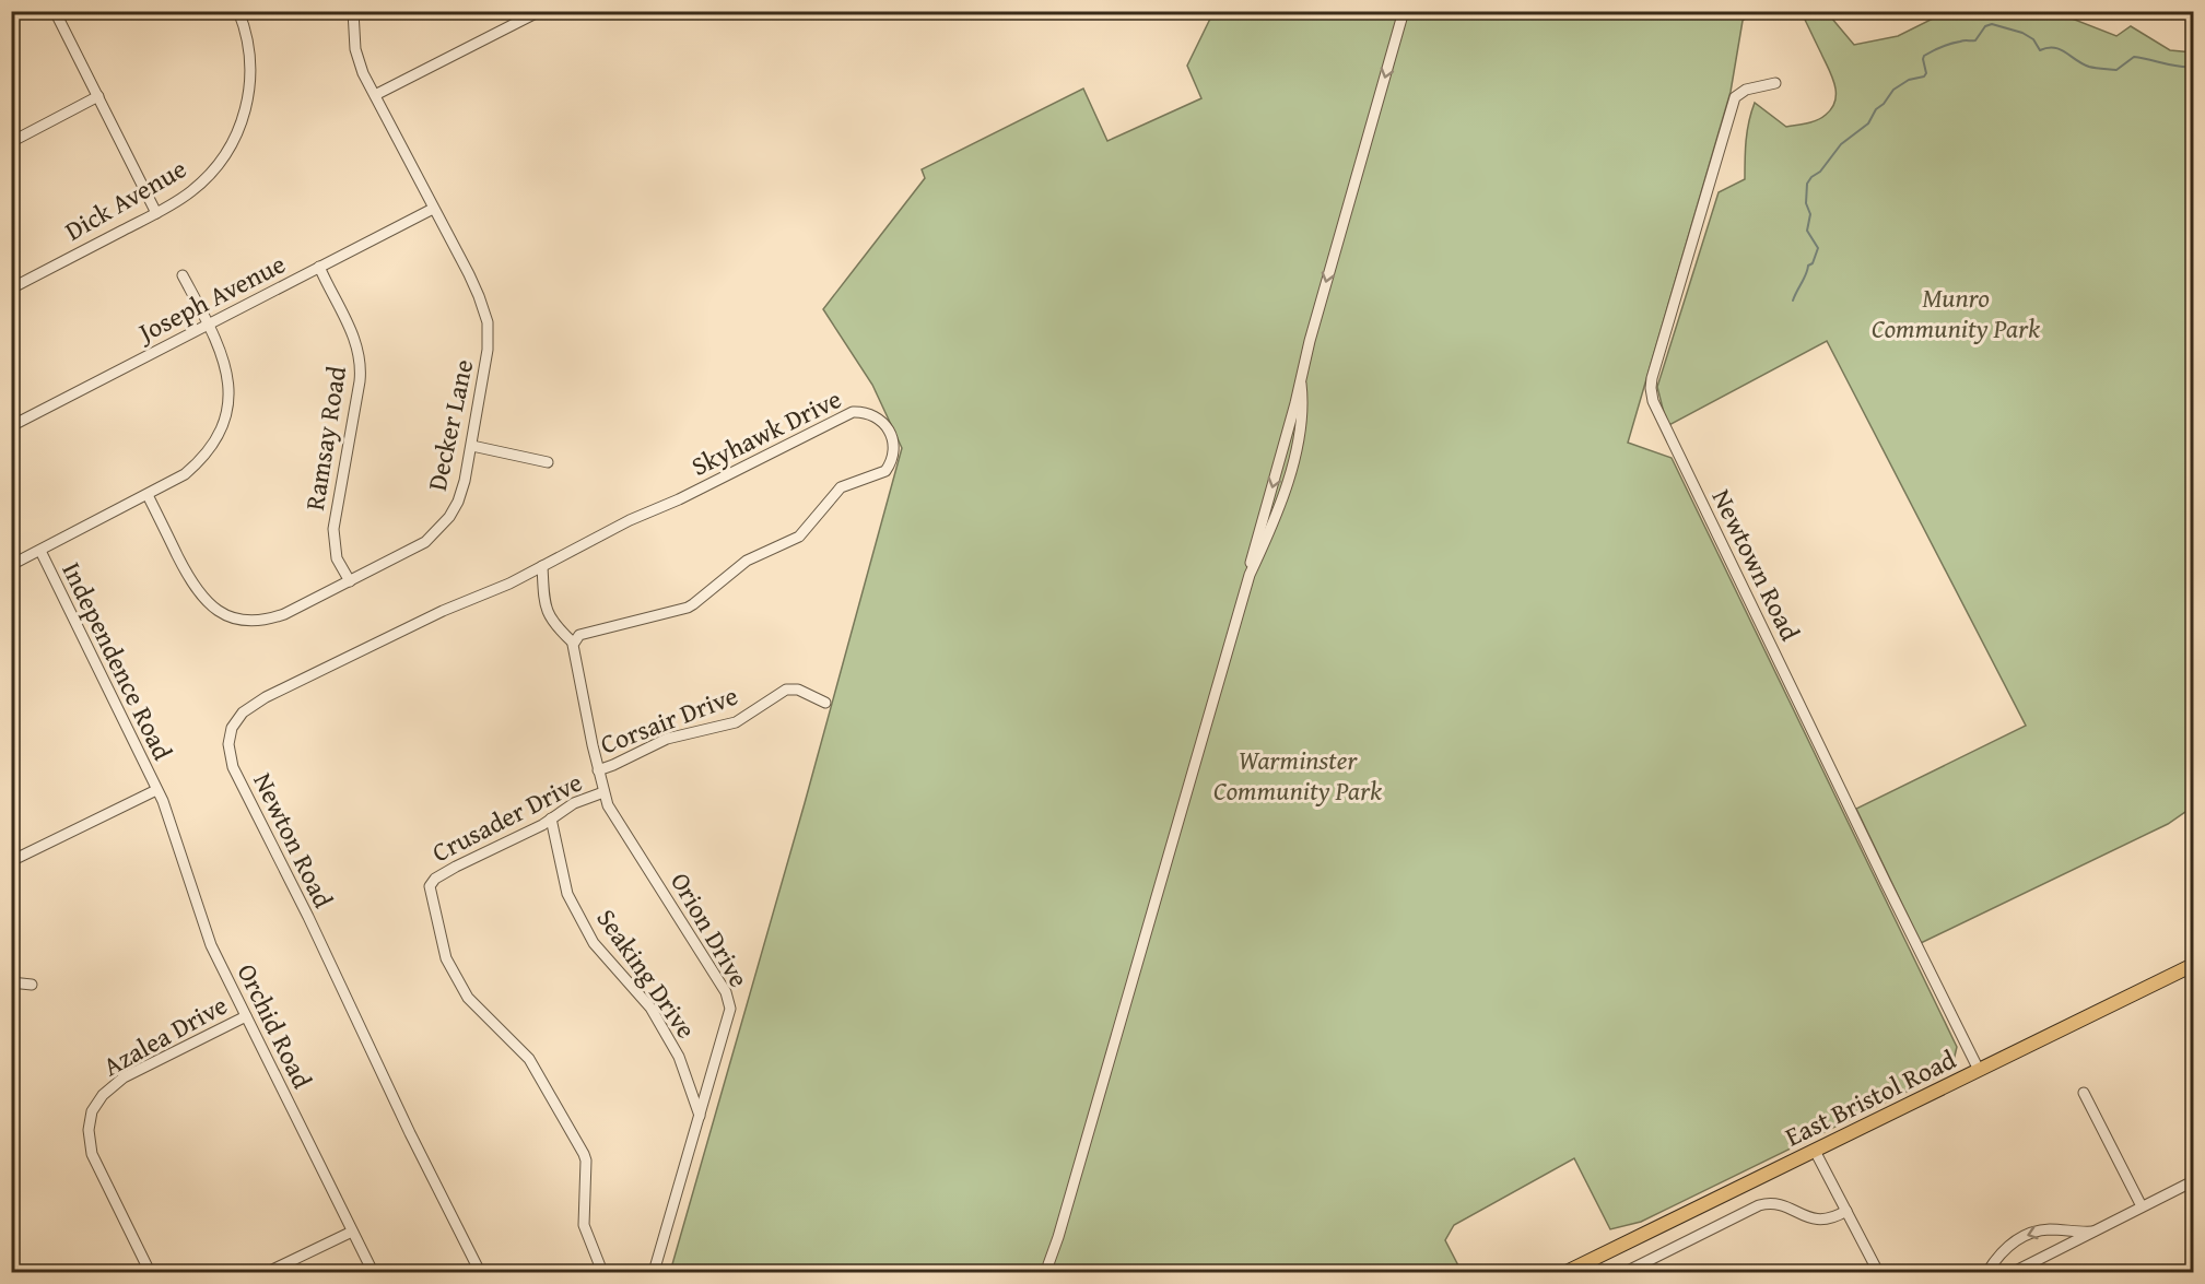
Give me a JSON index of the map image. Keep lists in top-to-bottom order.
{
  "streets": {
    "main road": ["East Bristol Road"],
    "street": [
      "Dick Avenue",
      "Joseph Avenue",
      "Decker Lane",
      "Skyhawk Drive",
      "Ramsay Road",
      "Newtown Road",
      "Independence Road",
      "Corsair Drive",
      "Crusader Drive",
      "Newton Road",
      "Orion Drive",
      "Seaking Drive",
      "Orchid Road",
      "Azalea Drive"
    ]
  },
  "crossings": [
    ["Joseph Avenue", "Decker Lane"],
    ["Joseph Avenue", "Ramsay Road"],
    ["Decker Lane", "Ramsay Road"],
    ["Skyhawk Drive", "Newton Road"],
    ["Newtown Road", "East Bristol Road"],
    ["Independence Road", "Orchid Road"],
    ["Corsair Drive", "Orion Drive"],
    ["Crusader Drive", "Orion Drive"],
    ["Crusader Drive", "Seaking Drive"],
    ["Orion Drive", "Seaking Drive"],
    ["Orchid Road", "Azalea Drive"]
  ],
  "parks": ["Munro Community Park", "Warminster Community Park"]
}
